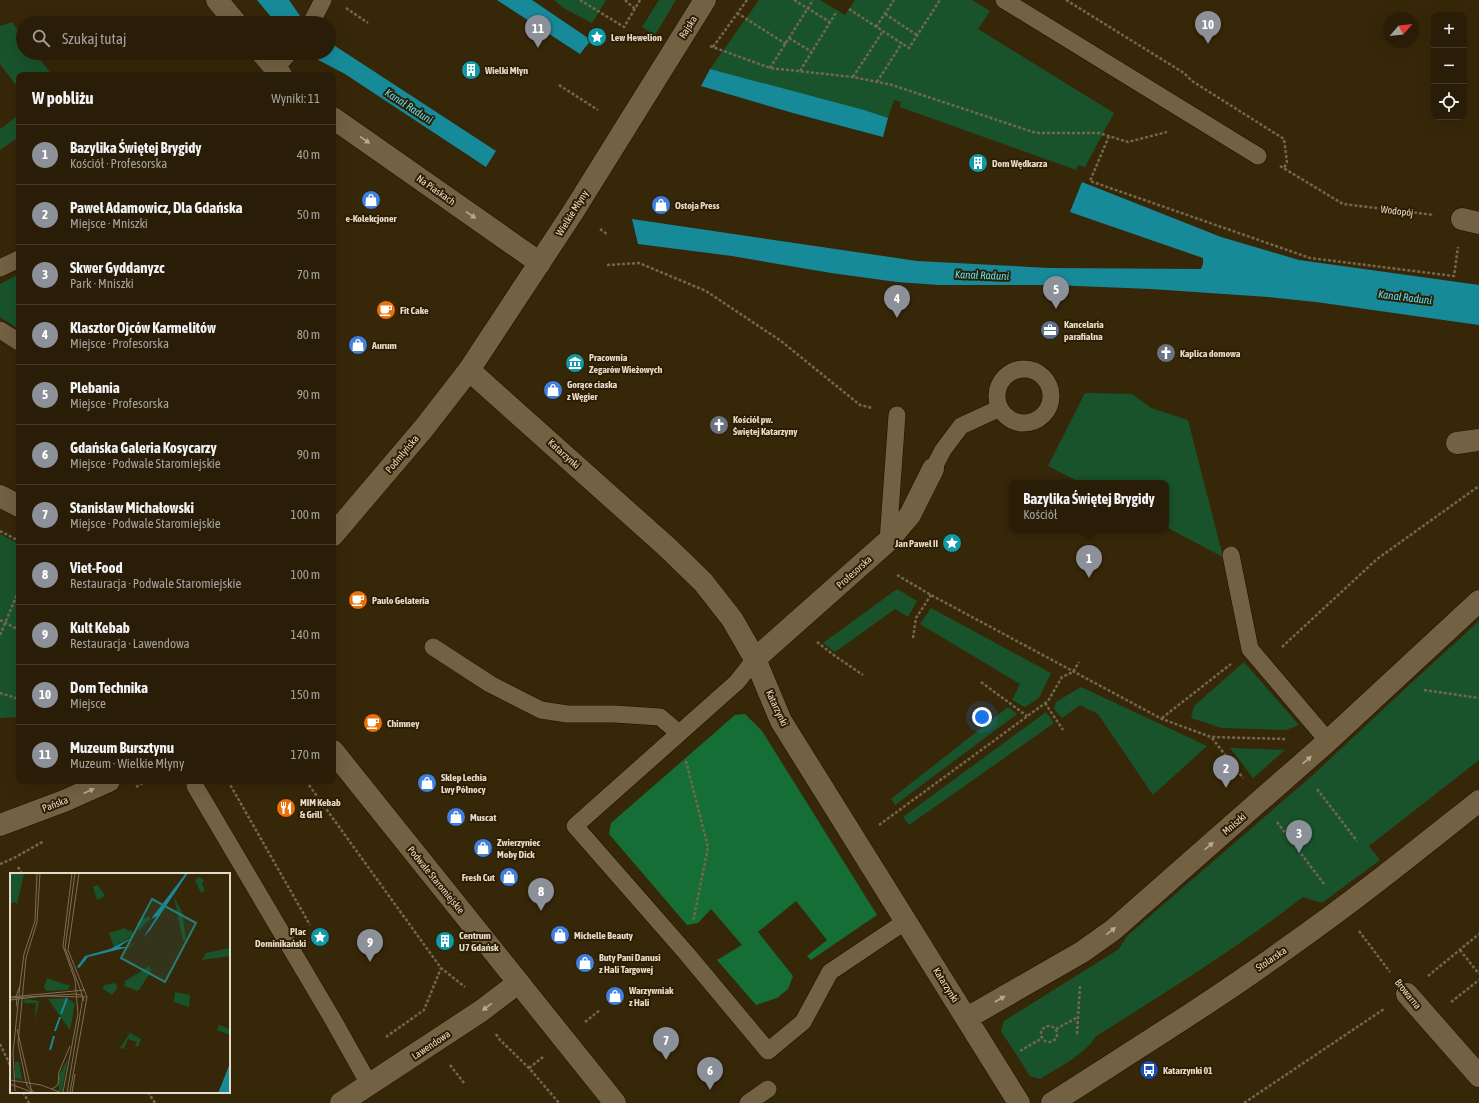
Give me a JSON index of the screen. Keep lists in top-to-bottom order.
{
  "streets": {
    "street": [
      "Rajska",
      "Na Piaskach",
      "Wielkie Młyny",
      "Podmłyńska",
      "Katarzynki",
      "Profesorska",
      "Pańska",
      "Mniszki",
      "Podwale Staromiejskie",
      "Stolarska",
      "Browarna",
      "Lawendowa"
    ],
    "path": ["Wodopój"]
  },
  "crossings": [
    ["Rajska", "Wielkie Młyny"],
    ["Na Piaskach", "Wielkie Młyny"],
    ["Wielkie Młyny", "Podmłyńska"],
    ["Wielkie Młyny", "Katarzynki"],
    ["Podmłyńska", "Katarzynki"],
    ["Katarzynki", "Profesorska"],
    ["Katarzynki", "Mniszki"],
    ["Podwale Staromiejskie", "Lawendowa"],
    ["Stolarska", "Browarna"]
  ],
  "one_way": [
    "Na Piaskach",
    "Pańska",
    "Mniszki",
    "Lawendowa"
  ],
  "water": ["Kanał Raduni"],
  "places": {
    "place": ["Lew Hewelion", "Jan Paweł II", "Plac Dominikański"],
    "building": ["Wielki Młyn", "Dom Wędkarza", "Centrum U7 Gdańsk"],
    "shop": [
      "e-Kolekcjoner",
      "Ostoja Press",
      "Aurum",
      "Gorące ciaska z Węgier",
      "Sklep Lechia Lwy Północy",
      "Muscat",
      "Zwierzyniec Moby Dick",
      "Fresh Cut",
      "Michelle Beauty",
      "Buty Pani Danusi z Hali Targowej",
      "Warzywniak z Hali"
    ],
    "cafe": ["Fit Cake", "Paulo Gelateria", "Chimney"],
    "office": ["Kancelaria parafialna"],
    "church": ["Kaplica domowa", "Kościół pw. Świętej Katarzyny"],
    "museum": ["Pracownia Zegarów Wieżowych"],
    "restaurant": ["MIM Kebab & Grill"],
    "bus stop": ["Katarzynki 01"]
  },
  "north": "top right",
  "page": {
    "pins": [
      "10",
      "11",
      "5",
      "4",
      "1",
      "2",
      "3",
      "8",
      "9",
      "7",
      "6"
    ],
    "map_buttons": ["+", "−"],
    "search": "Szukaj tutaj",
    "heading": ["W pobliżu", "Wyniki: 11"],
    "list": [
      {
        "mark": "1",
        "name": "Bazylika Świętej Brygidy",
        "note": "Kościół · Profesorska",
        "value": "40 m"
      },
      {
        "mark": "2",
        "name": "Paweł Adamowicz, Dla Gdańska",
        "note": "Miejsce · Mniszki",
        "value": "50 m"
      },
      {
        "mark": "3",
        "name": "Skwer Gyddanyzc",
        "note": "Park · Mniszki",
        "value": "70 m"
      },
      {
        "mark": "4",
        "name": "Klasztor Ojców Karmelitów",
        "note": "Miejsce · Profesorska",
        "value": "80 m"
      },
      {
        "mark": "5",
        "name": "Plebania",
        "note": "Miejsce · Profesorska",
        "value": "90 m"
      },
      {
        "mark": "6",
        "name": "Gdańska Galeria Kosycarzy",
        "note": "Miejsce · Podwale Staromiejskie",
        "value": "90 m"
      },
      {
        "mark": "7",
        "name": "Stanisław Michałowski",
        "note": "Miejsce · Podwale Staromiejskie",
        "value": "100 m"
      },
      {
        "mark": "8",
        "name": "Viet-Food",
        "note": "Restauracja · Podwale Staromiejskie",
        "value": "100 m"
      },
      {
        "mark": "9",
        "name": "Kult Kebab",
        "note": "Restauracja · Lawendowa",
        "value": "140 m"
      },
      {
        "mark": "10",
        "name": "Dom Technika",
        "note": "Miejsce",
        "value": "150 m"
      },
      {
        "mark": "11",
        "name": "Muzeum Bursztynu",
        "note": "Muzeum · Wielkie Młyny",
        "value": "170 m"
      }
    ],
    "popup": ["Bazylika Świętej Brygidy", "Kościół"]
  }
}
